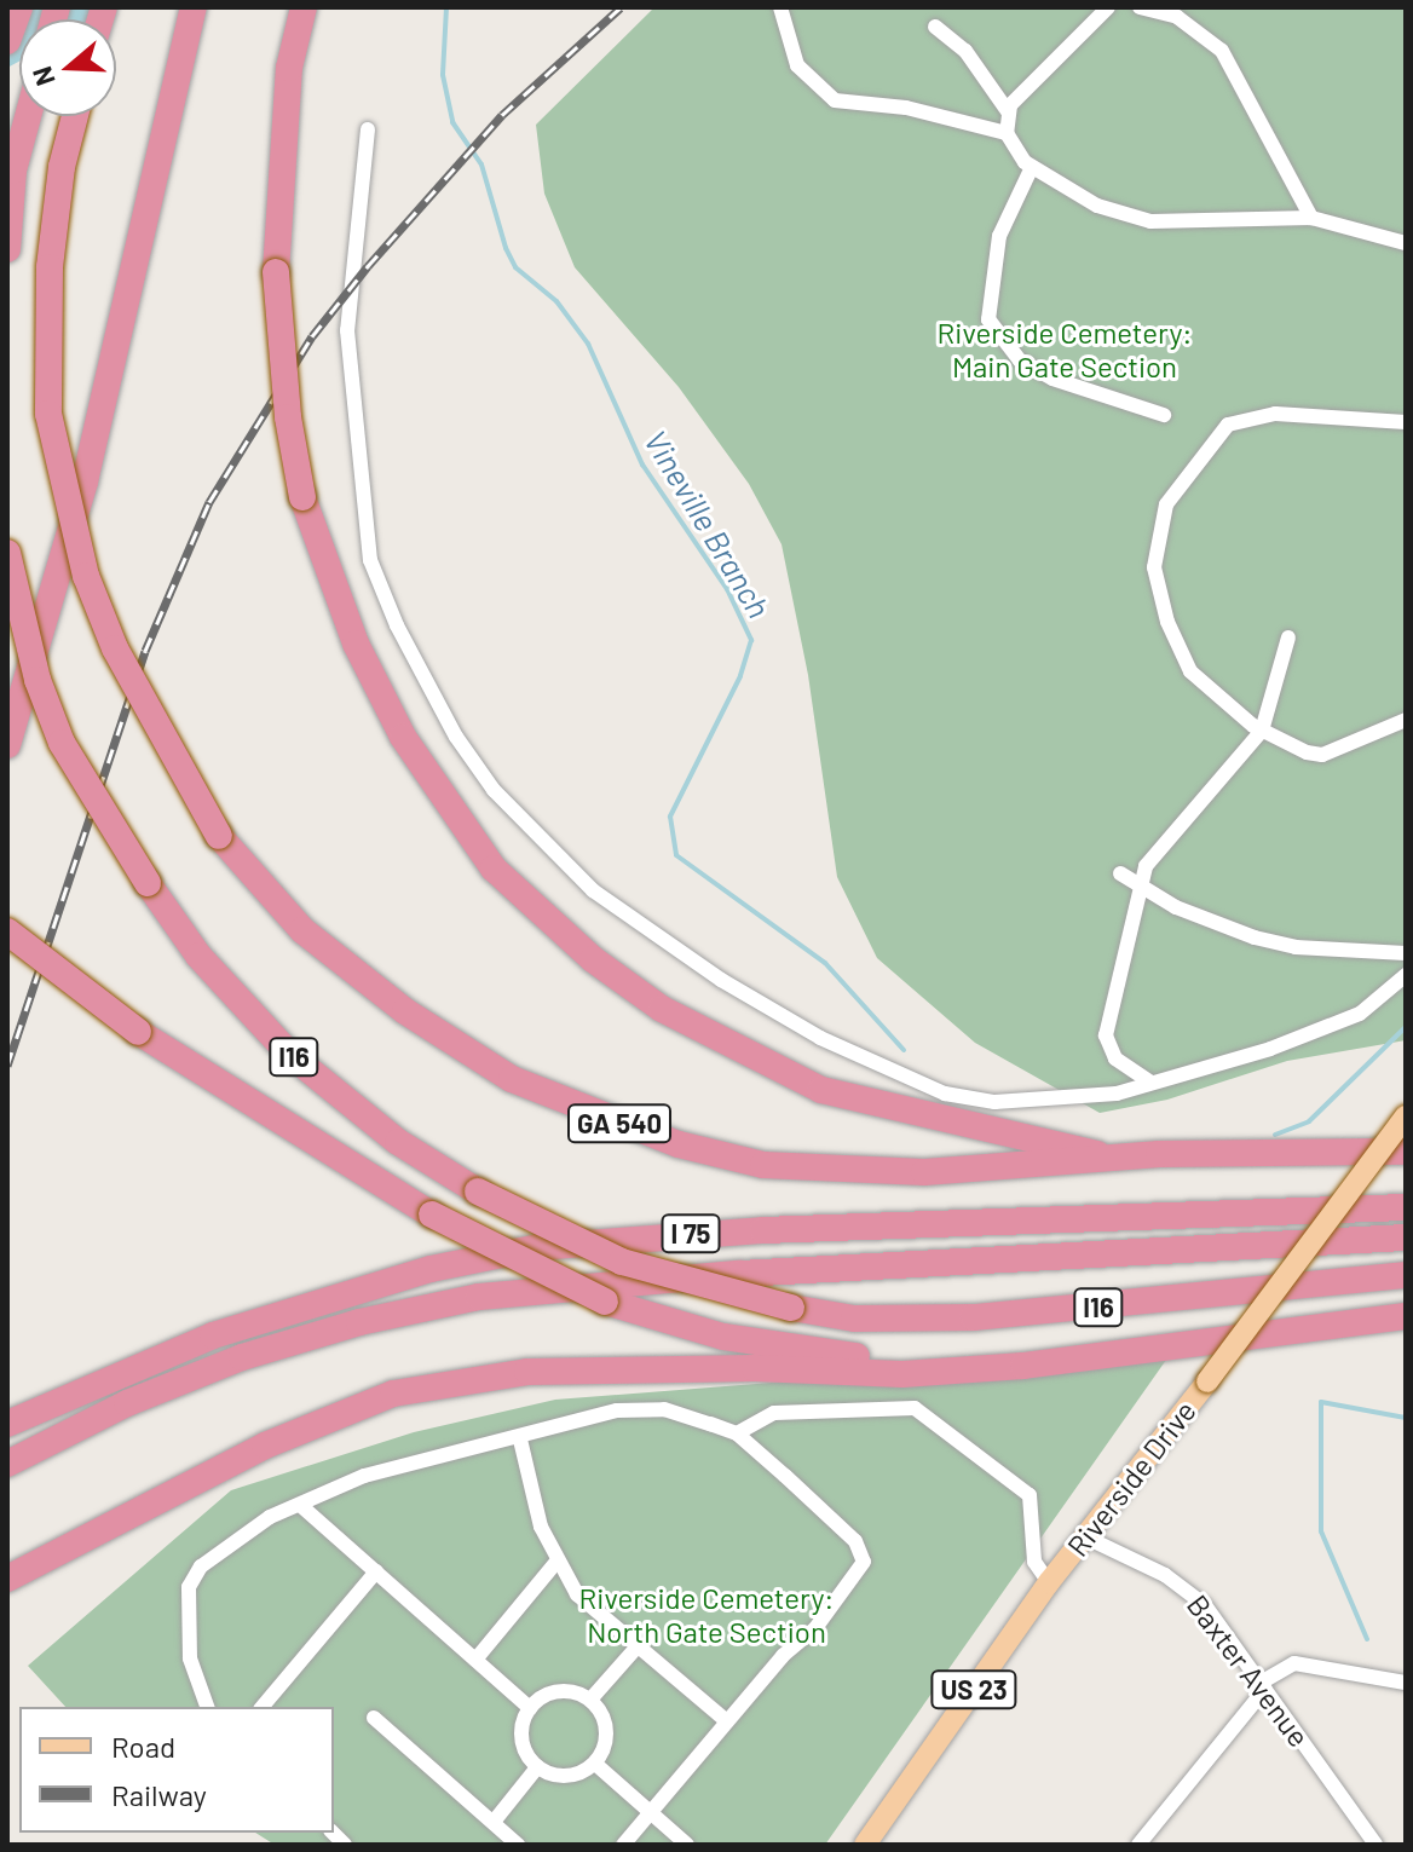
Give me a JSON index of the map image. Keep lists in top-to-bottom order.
{
  "streets": {
    "highway": ["I16", "GA 540", "I 75"],
    "main road": ["Riverside Drive", "US 23"],
    "street": ["Baxter Avenue"]
  },
  "crossings": [
    ["Riverside Drive", "Baxter Avenue"]
  ],
  "water": ["Vineville Branch"],
  "parks": ["Riverside Cemetery: Main Gate Section", "Riverside Cemetery: North Gate Section"],
  "legend": ["Road", "Railway"],
  "north": "left"
}
